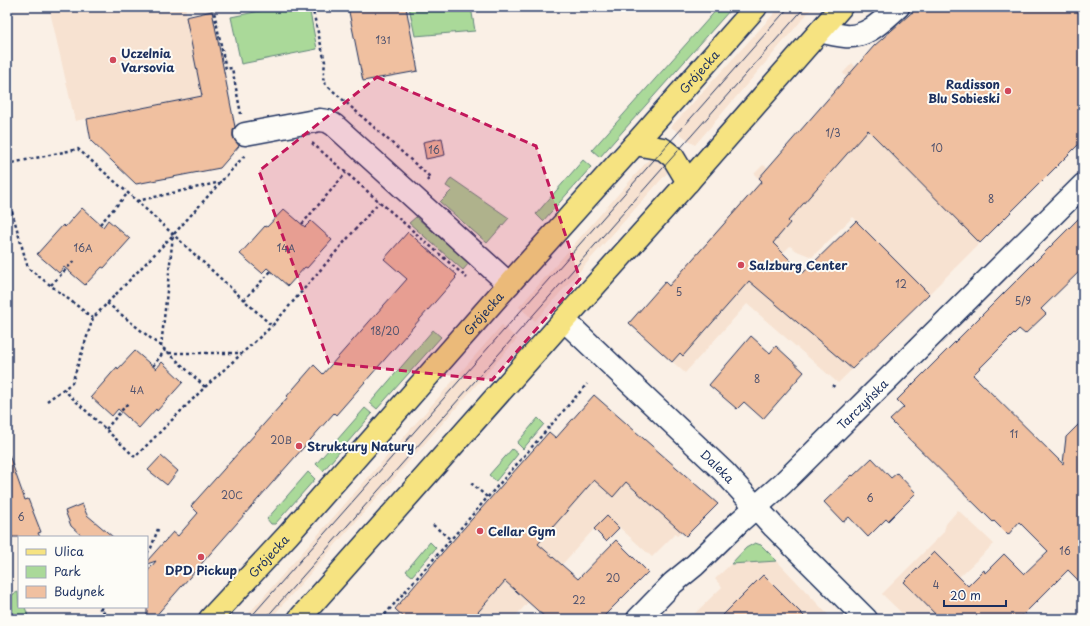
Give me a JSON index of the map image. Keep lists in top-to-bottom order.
{
  "streets": {
    "main road": ["Grójecka"],
    "street": ["Tarczyńska", "Daleka"]
  },
  "crossings": [
    ["Tarczyńska", "Daleka"]
  ],
  "places": [
    "Uczelnia Varsovia",
    "Radisson Blu Sobieski",
    "Salzburg Center",
    "Struktury Natury",
    "Cellar Gym",
    "DPD Pickup"
  ],
  "house_numbers": [
    "131",
    "1/3",
    "10",
    "16",
    "8",
    "16A",
    "14A",
    "12",
    "5",
    "5/9",
    "18/20",
    "8",
    "4A",
    "11",
    "20B",
    "20C",
    "6",
    "6",
    "16",
    "20",
    "4",
    "22"
  ],
  "legend": ["Ulica", "Park", "Budynek"],
  "scale_bar": "20 m"
}
